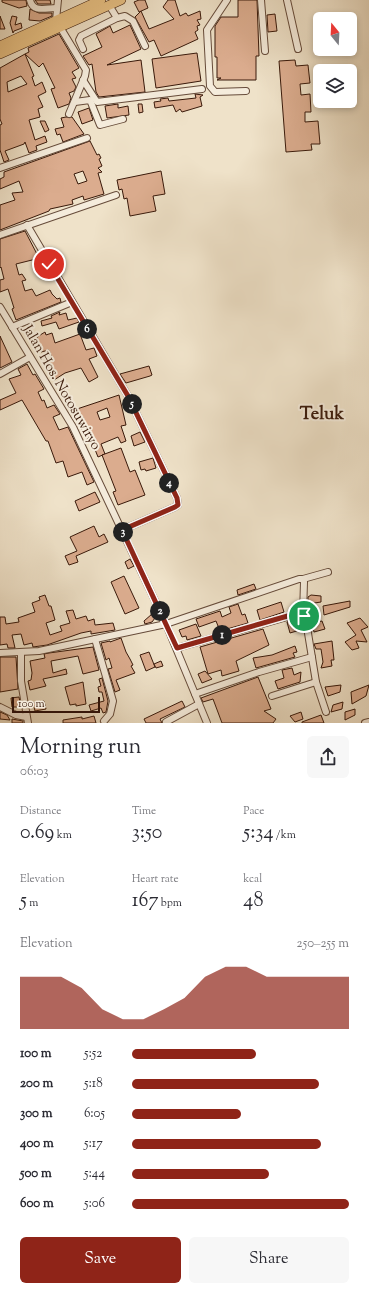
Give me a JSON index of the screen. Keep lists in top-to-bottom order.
{
  "streets": {
    "street": ["Jalan Hos. Notosuwiryo"]
  },
  "districts": ["Teluk"],
  "scale_bar": "100 m",
  "north": "top",
  "page": {
    "pins": [
      "6",
      "5",
      "4",
      "3",
      "2",
      "1"
    ],
    "scale": "100 m",
    "heading": ["Morning run", "06:03"],
    "stats": [
      ["Distance", "0.69 km"],
      ["Time", "3:50"],
      ["Pace", "5:34 /km"],
      ["Elevation", "5 m"],
      ["Heart rate", "167 bpm"],
      ["kcal", "48"]
    ],
    "chart": ["Elevation", "250–255 m"],
    "list": [
      {
        "name": "100 m",
        "note": "5:52"
      },
      {
        "name": "200 m",
        "note": "5:18"
      },
      {
        "name": "300 m",
        "note": "6:05"
      },
      {
        "name": "400 m",
        "note": "5:17"
      },
      {
        "name": "500 m",
        "note": "5:44"
      },
      {
        "name": "600 m",
        "note": "5:06"
      }
    ],
    "buttons": ["Save", "Share"]
  }
}
